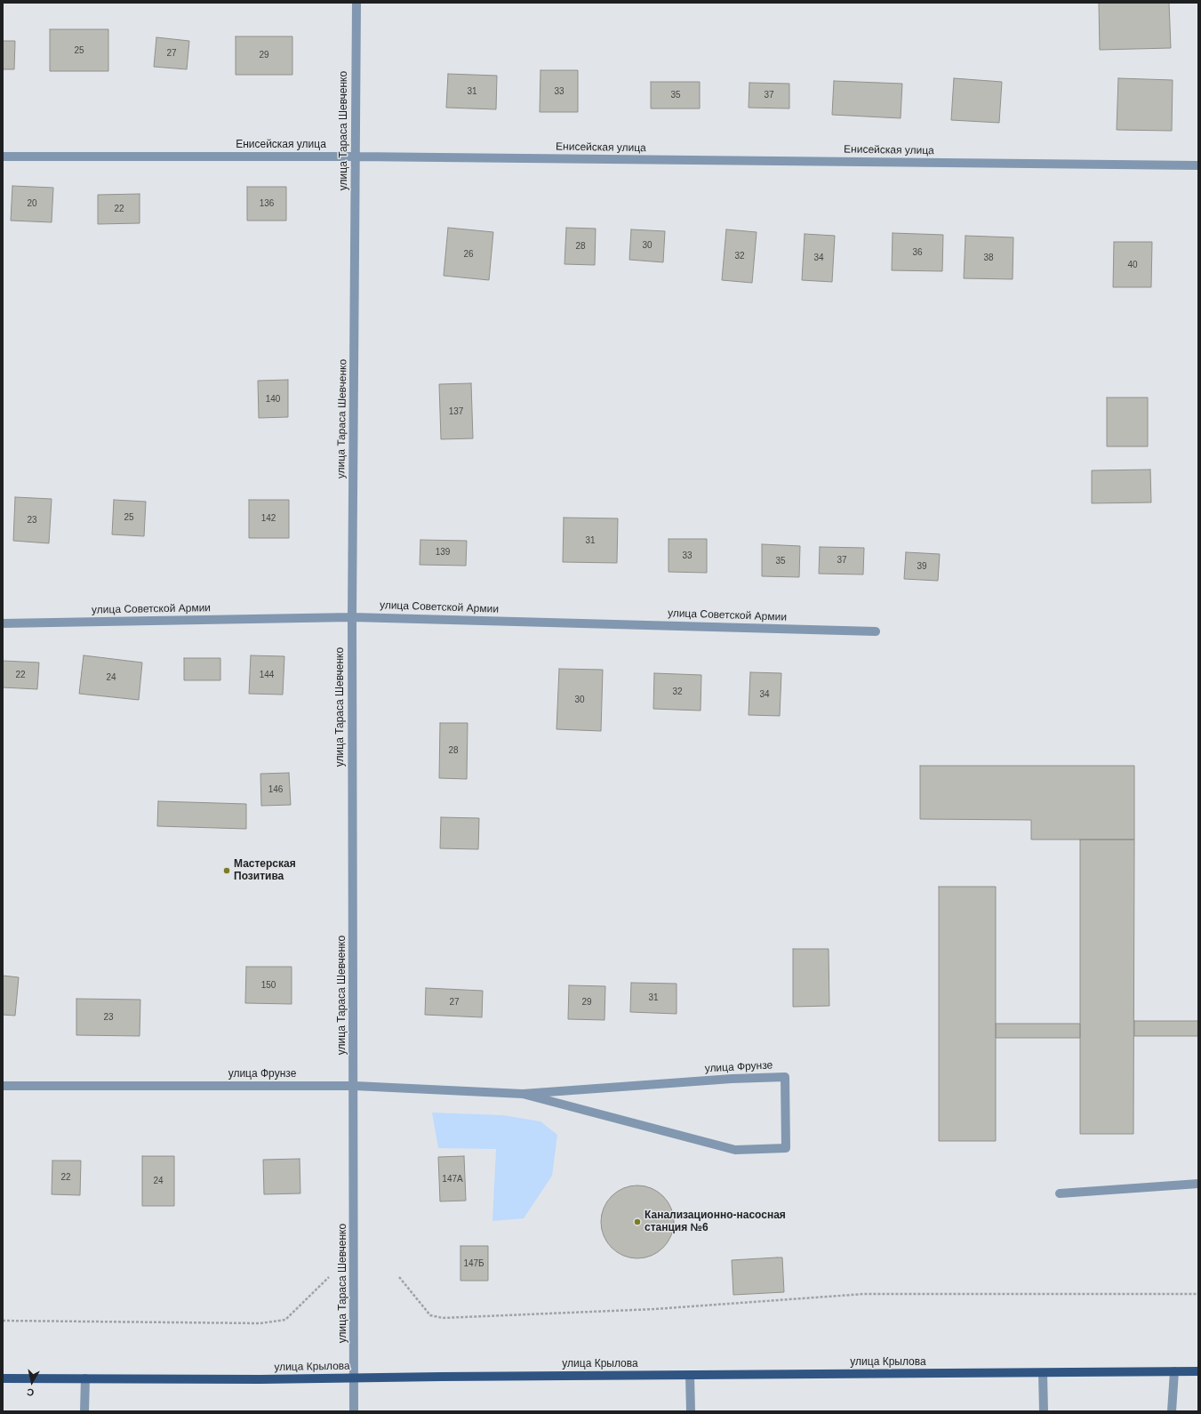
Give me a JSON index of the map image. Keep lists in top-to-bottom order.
{
  "streets": {
    "main road": ["улица Крылова"],
    "street": [
      "улица Тараса Шевченко",
      "Енисейская улица",
      "улица Советской Армии",
      "улица Фрунзе"
    ]
  },
  "crossings": [
    ["улица Тараса Шевченко", "Енисейская улица"],
    ["улица Тараса Шевченко", "улица Советской Армии"],
    ["улица Тараса Шевченко", "улица Фрунзе"],
    ["улица Тараса Шевченко", "улица Крылова"]
  ],
  "places": ["Мастерская Позитива", "Канализационно-насосная станция №6"],
  "house_numbers": [
    "25",
    "27",
    "29",
    "31",
    "33",
    "35",
    "37",
    "20",
    "136",
    "22",
    "30",
    "28",
    "36",
    "26",
    "32",
    "34",
    "38",
    "40",
    "140",
    "137",
    "25",
    "142",
    "23",
    "31",
    "139",
    "33",
    "37",
    "35",
    "39",
    "22",
    "144",
    "24",
    "32",
    "34",
    "30",
    "28",
    "146",
    "150",
    "31",
    "27",
    "29",
    "23",
    "22",
    "147А",
    "24",
    "147Б"
  ],
  "north": "bottom"
}
